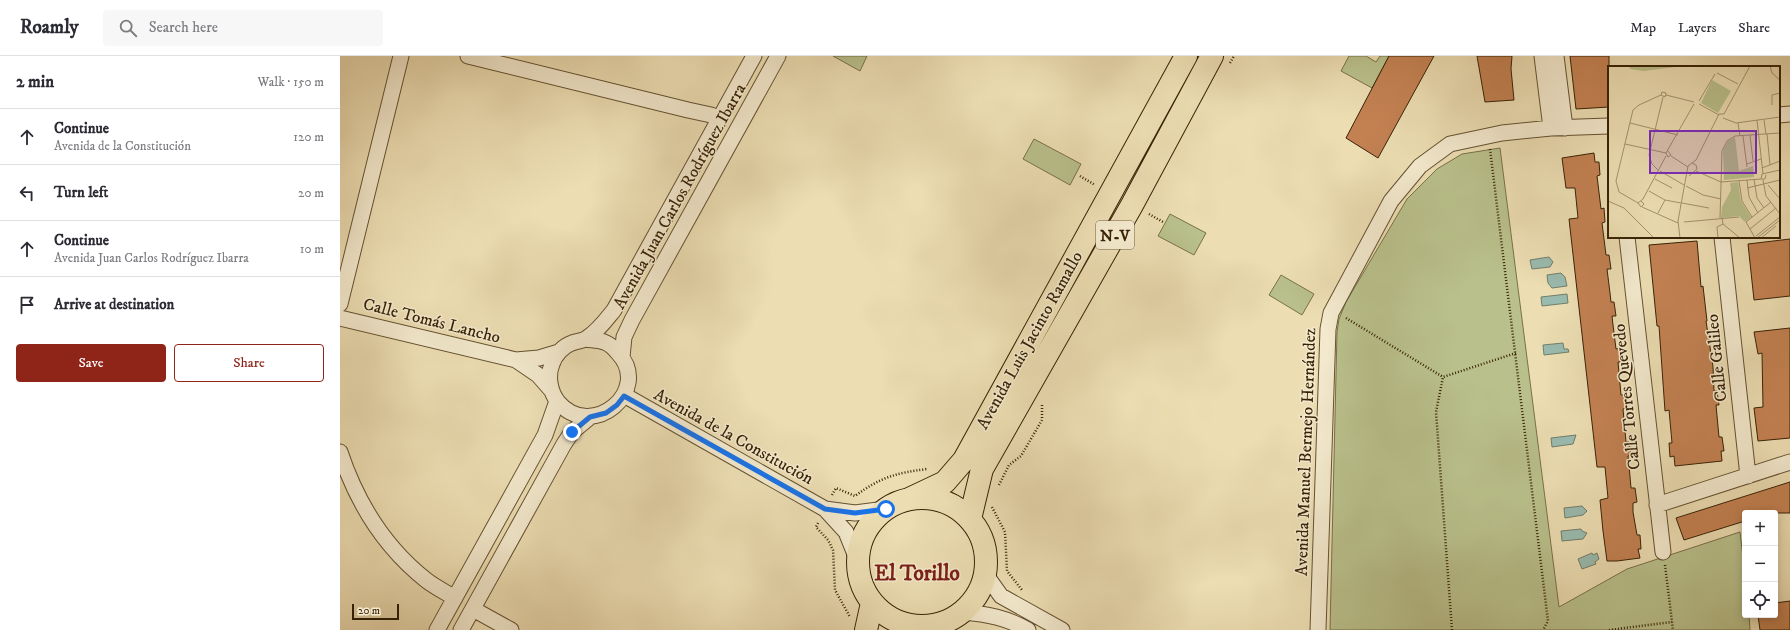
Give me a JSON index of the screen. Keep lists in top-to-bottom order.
{
  "streets": {
    "main road": ["N-V", "Avenida Luis Jacinto Ramallo"],
    "street": [
      "Avenida Juan Carlos Rodríguez Ibarra",
      "Calle Tomás Lancho",
      "Calle Galileo",
      "Calle Torres Quevedo",
      "Avenida de la Constitución",
      "Avenida Manuel Bermejo Hernández"
    ]
  },
  "crossings": [
    ["Avenida Juan Carlos Rodríguez Ibarra", "Calle Tomás Lancho"],
    ["Avenida Juan Carlos Rodríguez Ibarra", "Avenida de la Constitución"],
    ["Calle Tomás Lancho", "Avenida de la Constitución"],
    ["Avenida Luis Jacinto Ramallo", "Avenida de la Constitución"]
  ],
  "districts": ["El Torillo"],
  "scale_bar": "20 m",
  "page": {
    "header": "Roamly",
    "search": "Search here",
    "nav": ["Map", "Layers", "Share"],
    "heading": ["2 min", "Walk · 150 m"],
    "list": [
      ["Continue", "Avenida de la Constitución", "120 m"],
      ["Turn left", "20 m"],
      ["Continue", "Avenida Juan Carlos Rodríguez Ibarra", "10 m"],
      "Arrive at destination"
    ],
    "buttons": ["Save", "Share"],
    "map_buttons": ["+", "−"],
    "scale": "20 m"
  }
}
